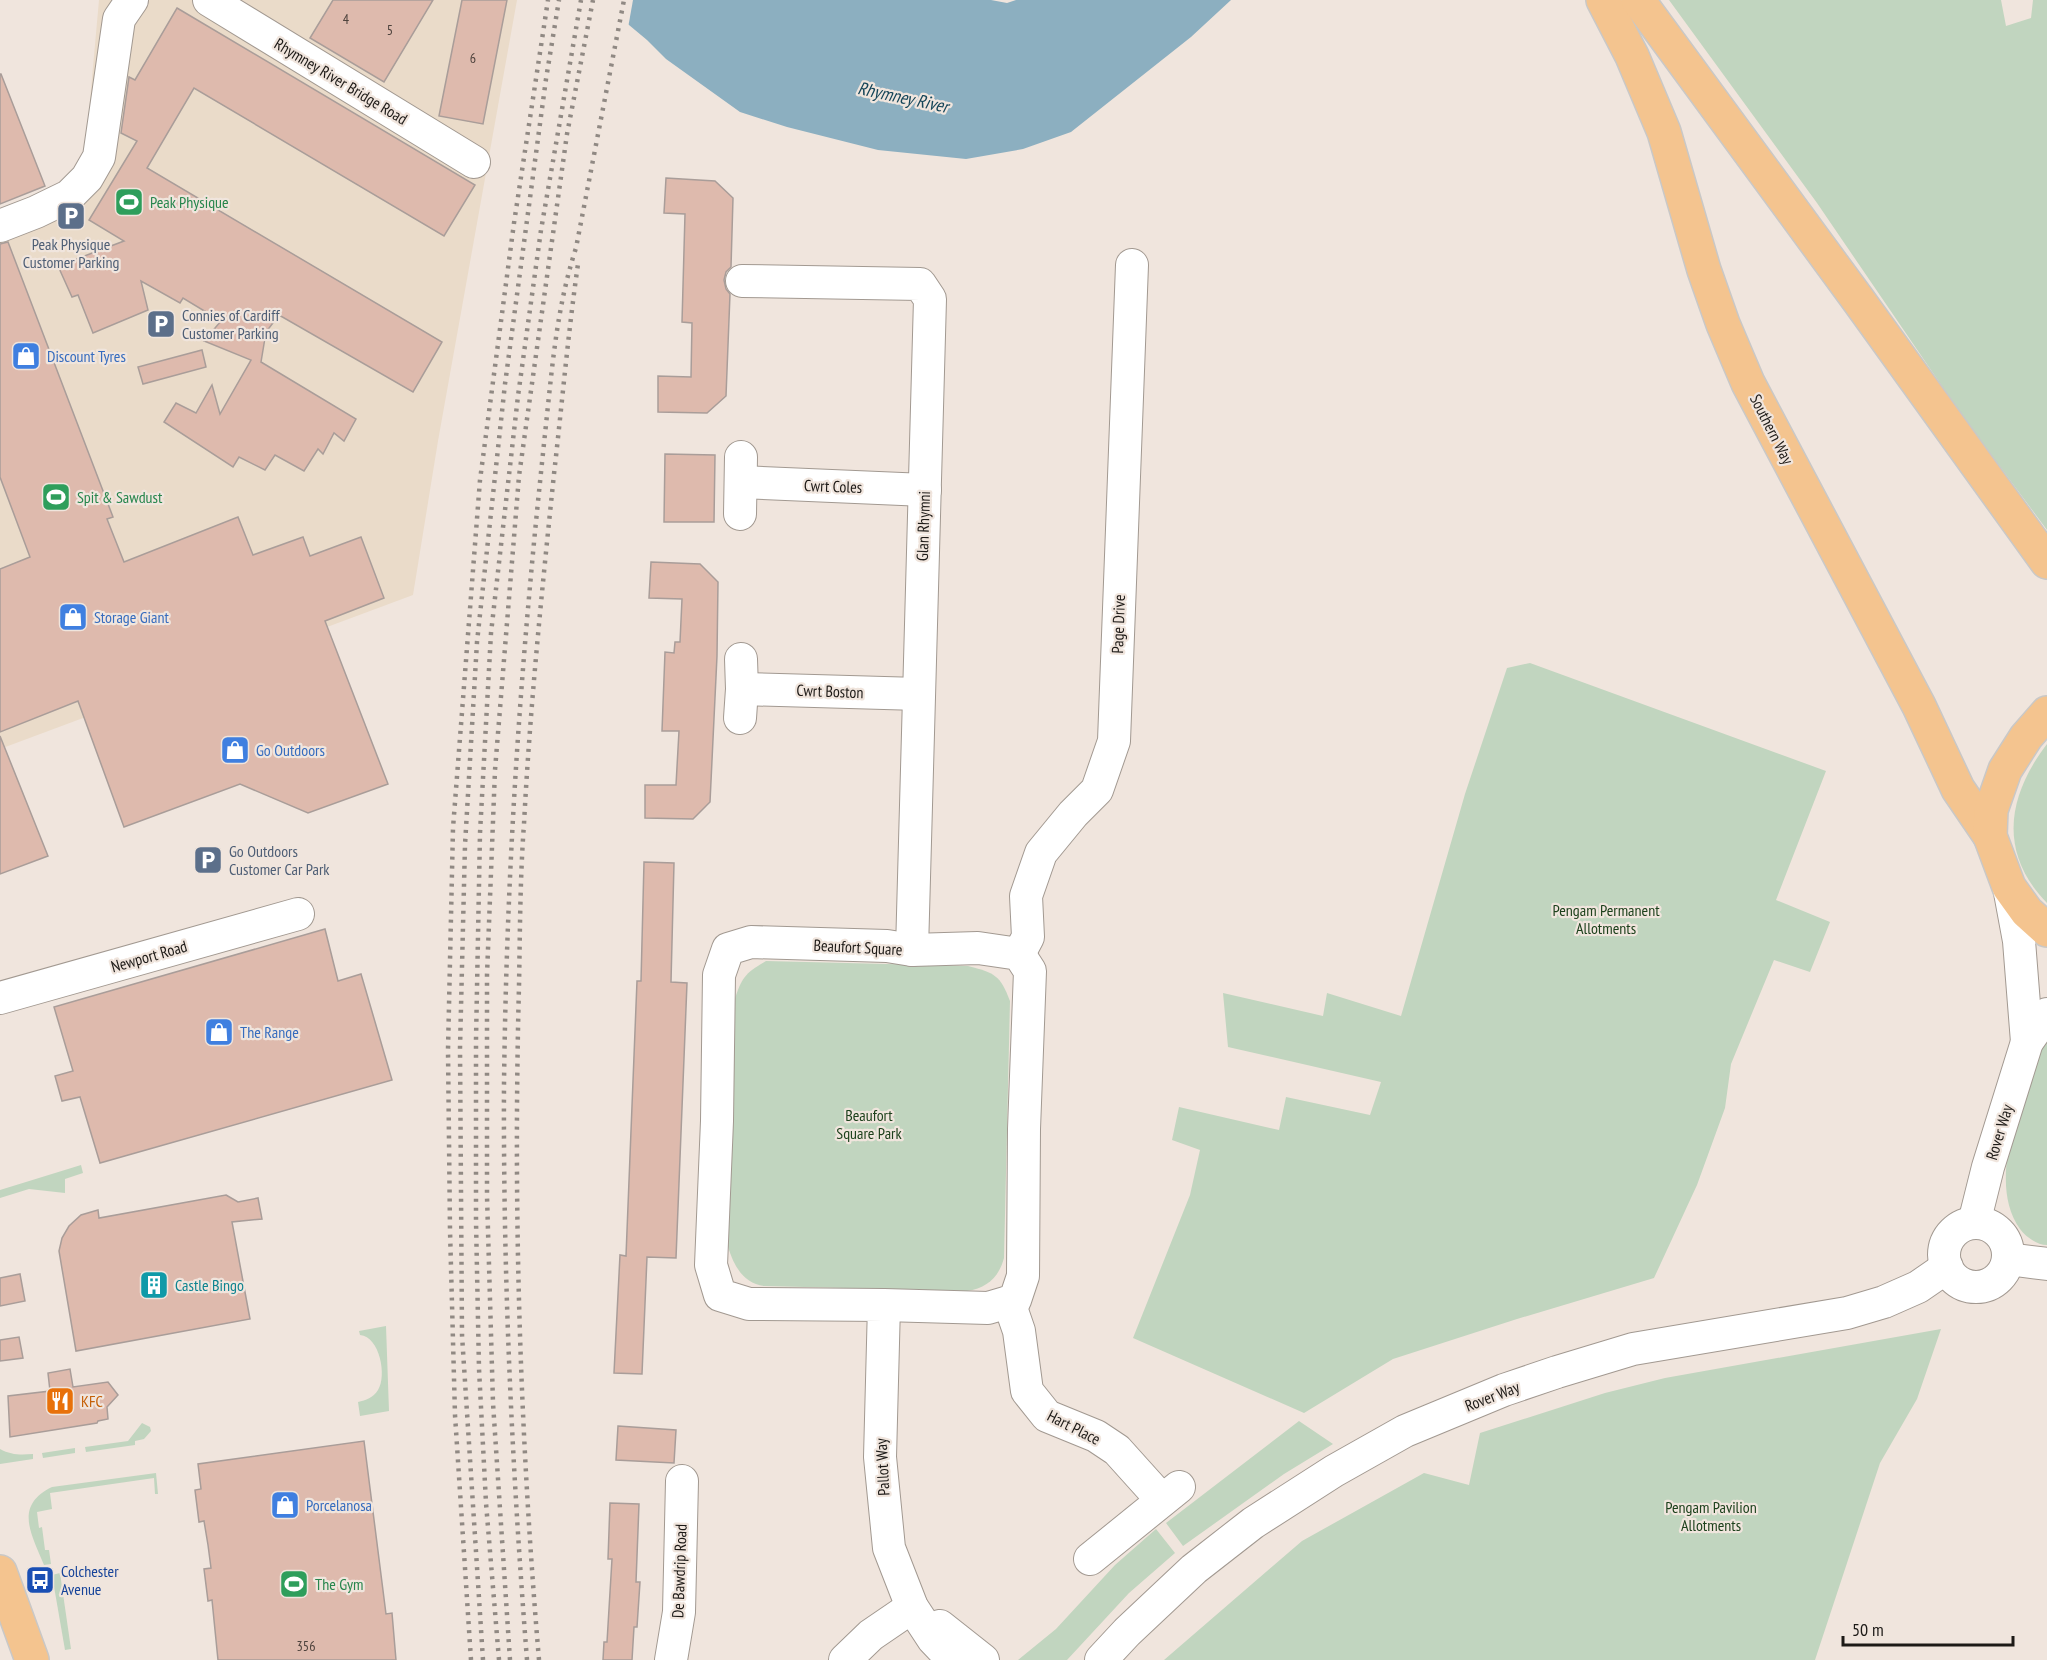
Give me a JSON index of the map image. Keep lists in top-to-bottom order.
{
  "streets": {
    "main road": ["Southern Way"],
    "street": [
      "Rhymney River Bridge Road",
      "Cwrt Coles",
      "Glan Rhymni",
      "Page Drive",
      "Cwrt Boston",
      "Beaufort Square",
      "Newport Road",
      "Rover Way",
      "Hart Place",
      "Pallot Way",
      "De Bawdrip Road"
    ]
  },
  "crossings": [
    ["Cwrt Coles", "Glan Rhymni"],
    ["Glan Rhymni", "Cwrt Boston"],
    ["Glan Rhymni", "Beaufort Square"],
    ["Page Drive", "Beaufort Square"],
    ["Beaufort Square", "Hart Place"],
    ["Beaufort Square", "Pallot Way"]
  ],
  "water": ["Rhymney River"],
  "parks": ["Pengam Permanent Allotments", "Beaufort Square Park", "Pengam Pavilion Allotments"],
  "places": {
    "sports": ["Peak Physique", "Spit & Sawdust", "The Gym"],
    "parking": ["Peak Physique Customer Parking", "Connies of Cardiff Customer Parking", "Go Outdoors Customer Car Park"],
    "shop": [
      "Discount Tyres",
      "Storage Giant",
      "Go Outdoors",
      "The Range",
      "Porcelanosa"
    ],
    "building": ["Castle Bingo"],
    "restaurant": ["KFC"],
    "bus stop": ["Colchester Avenue"]
  },
  "house_numbers": [
    "4",
    "5",
    "6",
    "356"
  ],
  "scale_bar": "50 m"
}
